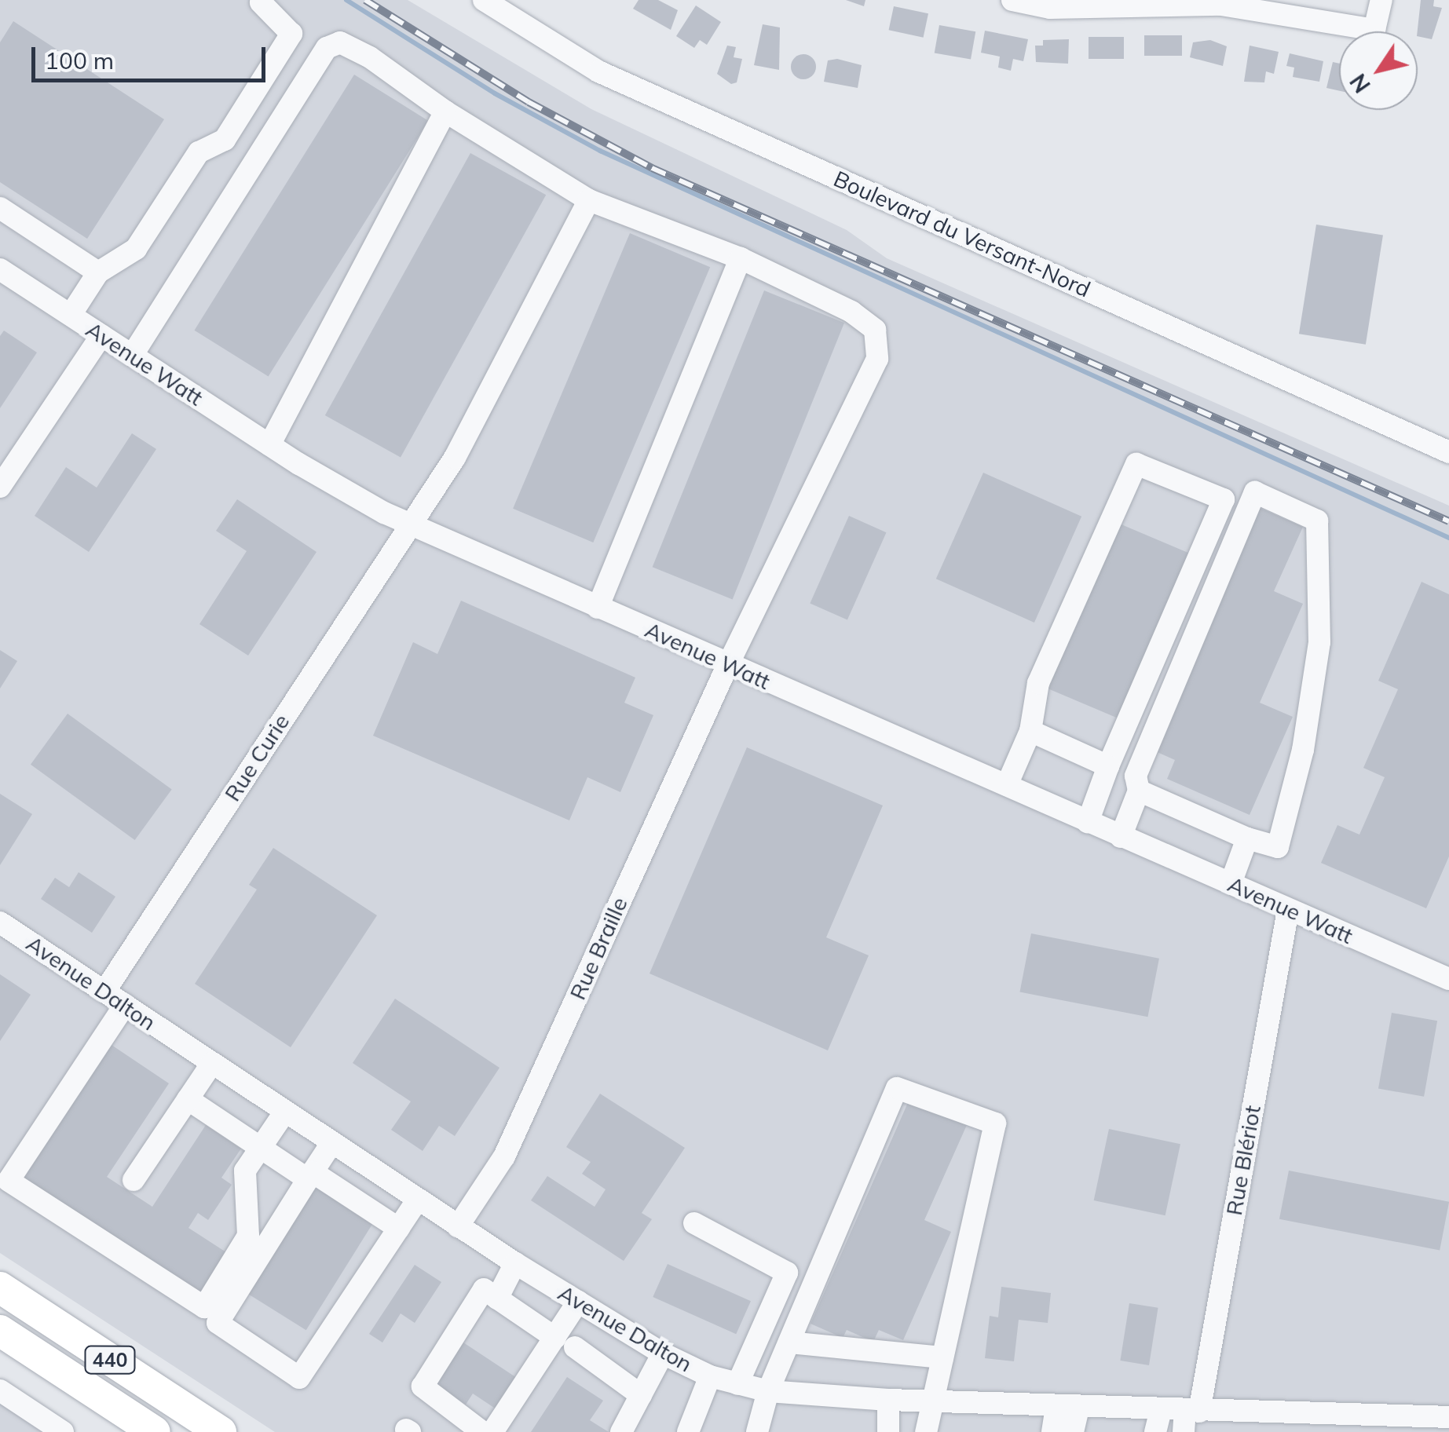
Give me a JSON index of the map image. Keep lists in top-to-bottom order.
{
  "streets": {
    "highway": ["440"],
    "street": [
      "Boulevard du Versant-Nord",
      "Avenue Watt",
      "Rue Curie",
      "Rue Braille",
      "Avenue Dalton",
      "Rue Blériot"
    ]
  },
  "crossings": [
    ["Avenue Watt", "Rue Curie"],
    ["Avenue Watt", "Rue Braille"],
    ["Avenue Watt", "Rue Blériot"],
    ["Rue Curie", "Rue Braille"],
    ["Rue Curie", "Avenue Dalton"],
    ["Rue Braille", "Avenue Dalton"],
    ["Avenue Dalton", "Rue Blériot"]
  ],
  "scale_bar": "100 m",
  "north": "bottom left"
}
